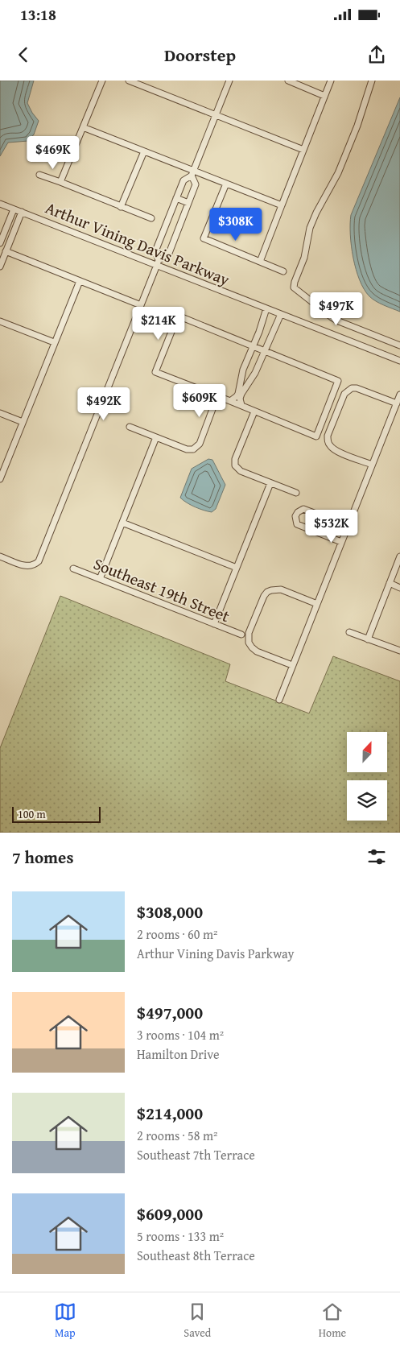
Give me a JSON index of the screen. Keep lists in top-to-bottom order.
{
  "streets": {
    "street": ["Arthur Vining Davis Parkway", "Southeast 19th Street"]
  },
  "scale_bar": "100 m",
  "north": "top",
  "page": {
    "status": "13:18",
    "header": "Doorstep",
    "price": [
      "$469K",
      "$308K",
      "$497K",
      "$214K",
      "$609K",
      "$492K",
      "$532K"
    ],
    "scale": "100 m",
    "heading": "7 homes",
    "list": [
      {
        "name": "$308,000",
        "note": "2 rooms · 60 m² · Arthur Vining Davis Parkway"
      },
      {
        "name": "$497,000",
        "note": "3 rooms · 104 m² · Hamilton Drive"
      },
      {
        "name": "$214,000",
        "note": "2 rooms · 58 m² · Southeast 7th Terrace"
      },
      {
        "name": "$609,000",
        "note": "5 rooms · 133 m² · Southeast 8th Terrace"
      }
    ],
    "tabs": ["Map", "Saved", "Home"]
  }
}
